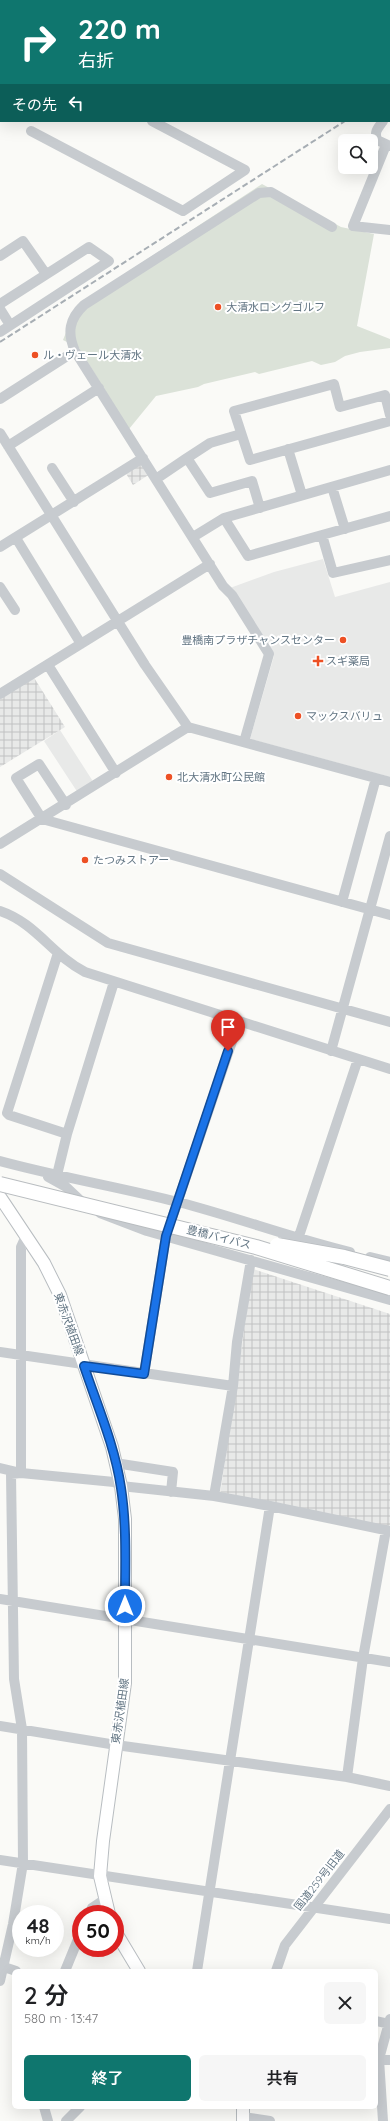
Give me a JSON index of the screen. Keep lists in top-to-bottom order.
{
  "streets": {
    "highway": ["豊橋バイパス"],
    "main road": ["東赤沢植田線"],
    "street": ["国道259号旧道"]
  },
  "places": {
    "other": [
      "大清水ロングゴルフ",
      "ル・ヴェール大清水",
      "豊橋南プラザチャンスセンター",
      "マックスバリュ",
      "北大清水町公民館",
      "たつみストアー"
    ],
    "health": ["スギ薬局"]
  },
  "page": {
    "turn": ["220 m", "右折"],
    "then": "その先",
    "speed": "48 km/h",
    "limit": "50",
    "heading": ["2 分", "580 m · 13:47"],
    "buttons": ["終了", "共有"]
  }
}
